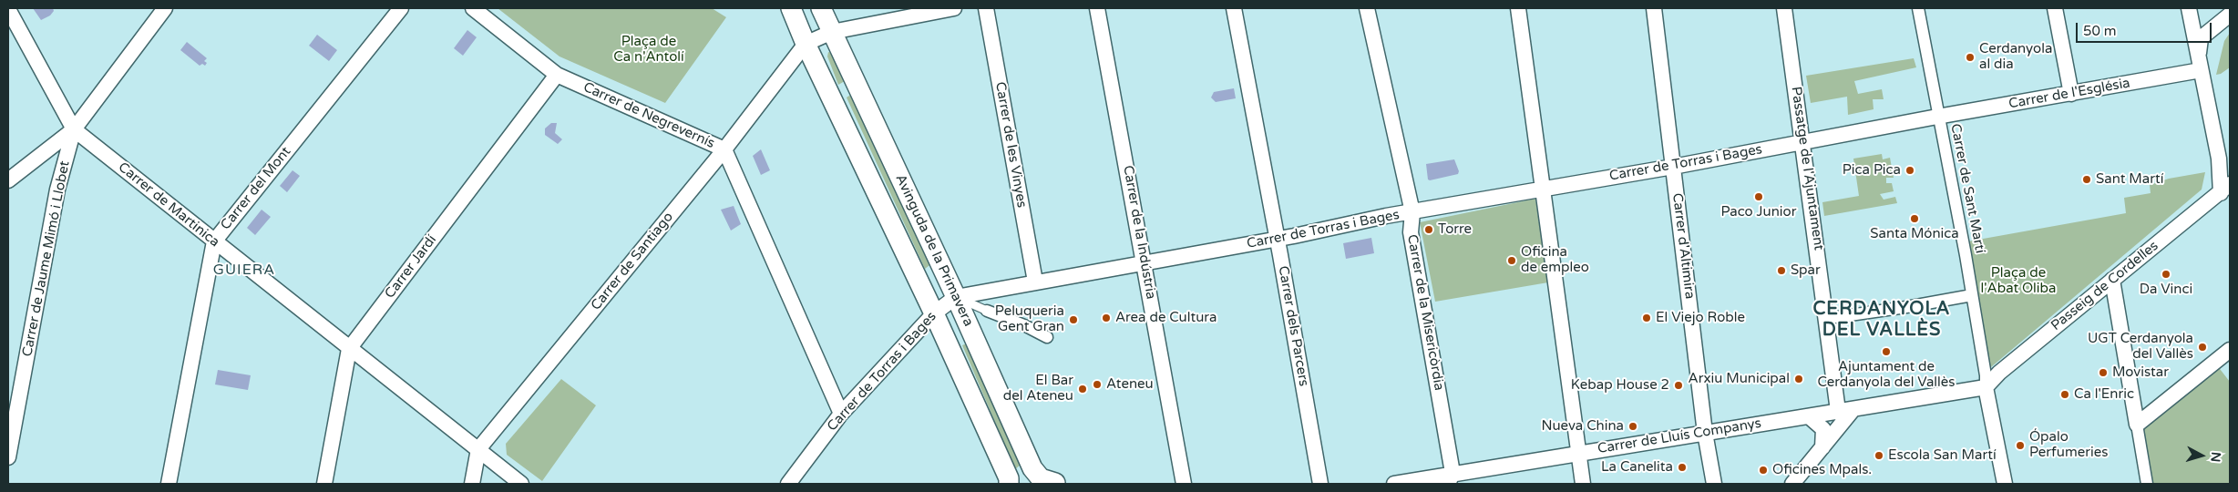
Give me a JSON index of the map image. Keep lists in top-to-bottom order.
{
  "streets": {
    "street": [
      "Carrer de l'Església",
      "Carrer de Negrevernís",
      "Carrer de les Vinyes",
      "Carrer de Torras i Bages",
      "Passatge de l'Ajuntament",
      "Carrer del Mont",
      "Carrer de Sant Martí",
      "Carrer de Martinica",
      "Carrer de la Indústria",
      "Carrer d'Altimira",
      "Avinguda de la Primavera",
      "Carrer de Jaume Mimó i Llobet",
      "Carrer de Santiago",
      "Carrer Jardí",
      "Passeig de Cordelles",
      "Carrer de la Misericòrdia",
      "Carrer dels Parcers",
      "Carrer de Lluís Companys"
    ]
  },
  "crossings": [
    ["Carrer de l'Església", "Carrer de Torras i Bages"],
    ["Carrer de l'Església", "Carrer de Sant Martí"],
    ["Carrer de Negrevernís", "Carrer de Torras i Bages"],
    ["Carrer de Negrevernís", "Carrer de Santiago"],
    ["Carrer de Negrevernís", "Carrer Jardí"],
    ["Carrer de les Vinyes", "Carrer de Torras i Bages"],
    ["Carrer de Torras i Bages", "Passatge de l'Ajuntament"],
    ["Carrer de Torras i Bages", "Carrer de Sant Martí"],
    ["Carrer de Torras i Bages", "Carrer de la Indústria"],
    ["Carrer de Torras i Bages", "Carrer d'Altimira"],
    ["Carrer de Torras i Bages", "Avinguda de la Primavera"],
    ["Carrer de Torras i Bages", "Carrer de la Misericòrdia"],
    ["Carrer de Torras i Bages", "Carrer dels Parcers"],
    ["Passatge de l'Ajuntament", "Carrer de Lluís Companys"],
    ["Carrer del Mont", "Carrer de Martinica"],
    ["Carrer de Sant Martí", "Passeig de Cordelles"],
    ["Carrer de Sant Martí", "Carrer de Lluís Companys"],
    ["Carrer de Martinica", "Carrer de Jaume Mimó i Llobet"],
    ["Carrer de Martinica", "Carrer de Santiago"],
    ["Carrer de Martinica", "Carrer Jardí"],
    ["Carrer d'Altimira", "Carrer de Lluís Companys"],
    ["Avinguda de la Primavera", "Carrer de Santiago"],
    ["Passeig de Cordelles", "Carrer de Lluís Companys"],
    ["Carrer de la Misericòrdia", "Carrer de Lluís Companys"]
  ],
  "districts": ["GUIERA", "CERDANYOLA DEL VALLÈS"],
  "parks": ["Plaça de Ca n'Antolí", "Plaça de l'Abat Oliba"],
  "places": [
    "Cerdanyola al dia",
    "Pica Pica",
    "Sant Martí",
    "Paco Junior",
    "Santa Mónica",
    "Torre",
    "Oficina de empleo",
    "Spar",
    "Da Vinci",
    "Area de Cultura",
    "El Viejo Roble",
    "Peluqueria Gent Gran",
    "UGT Cerdanyola del Vallès",
    "Ajuntament de Cerdanyola del Vallès",
    "Movistar",
    "Arxiu Municipal",
    "Ateneu",
    "Kebap House 2",
    "El Bar del Ateneu",
    "Ca l'Enric",
    "Nueva China",
    "Ópalo Perfumeries",
    "Escola San Martí",
    "La Canelita",
    "Oficines Mpals."
  ],
  "scale_bar": "50 m",
  "north": "right"
}
